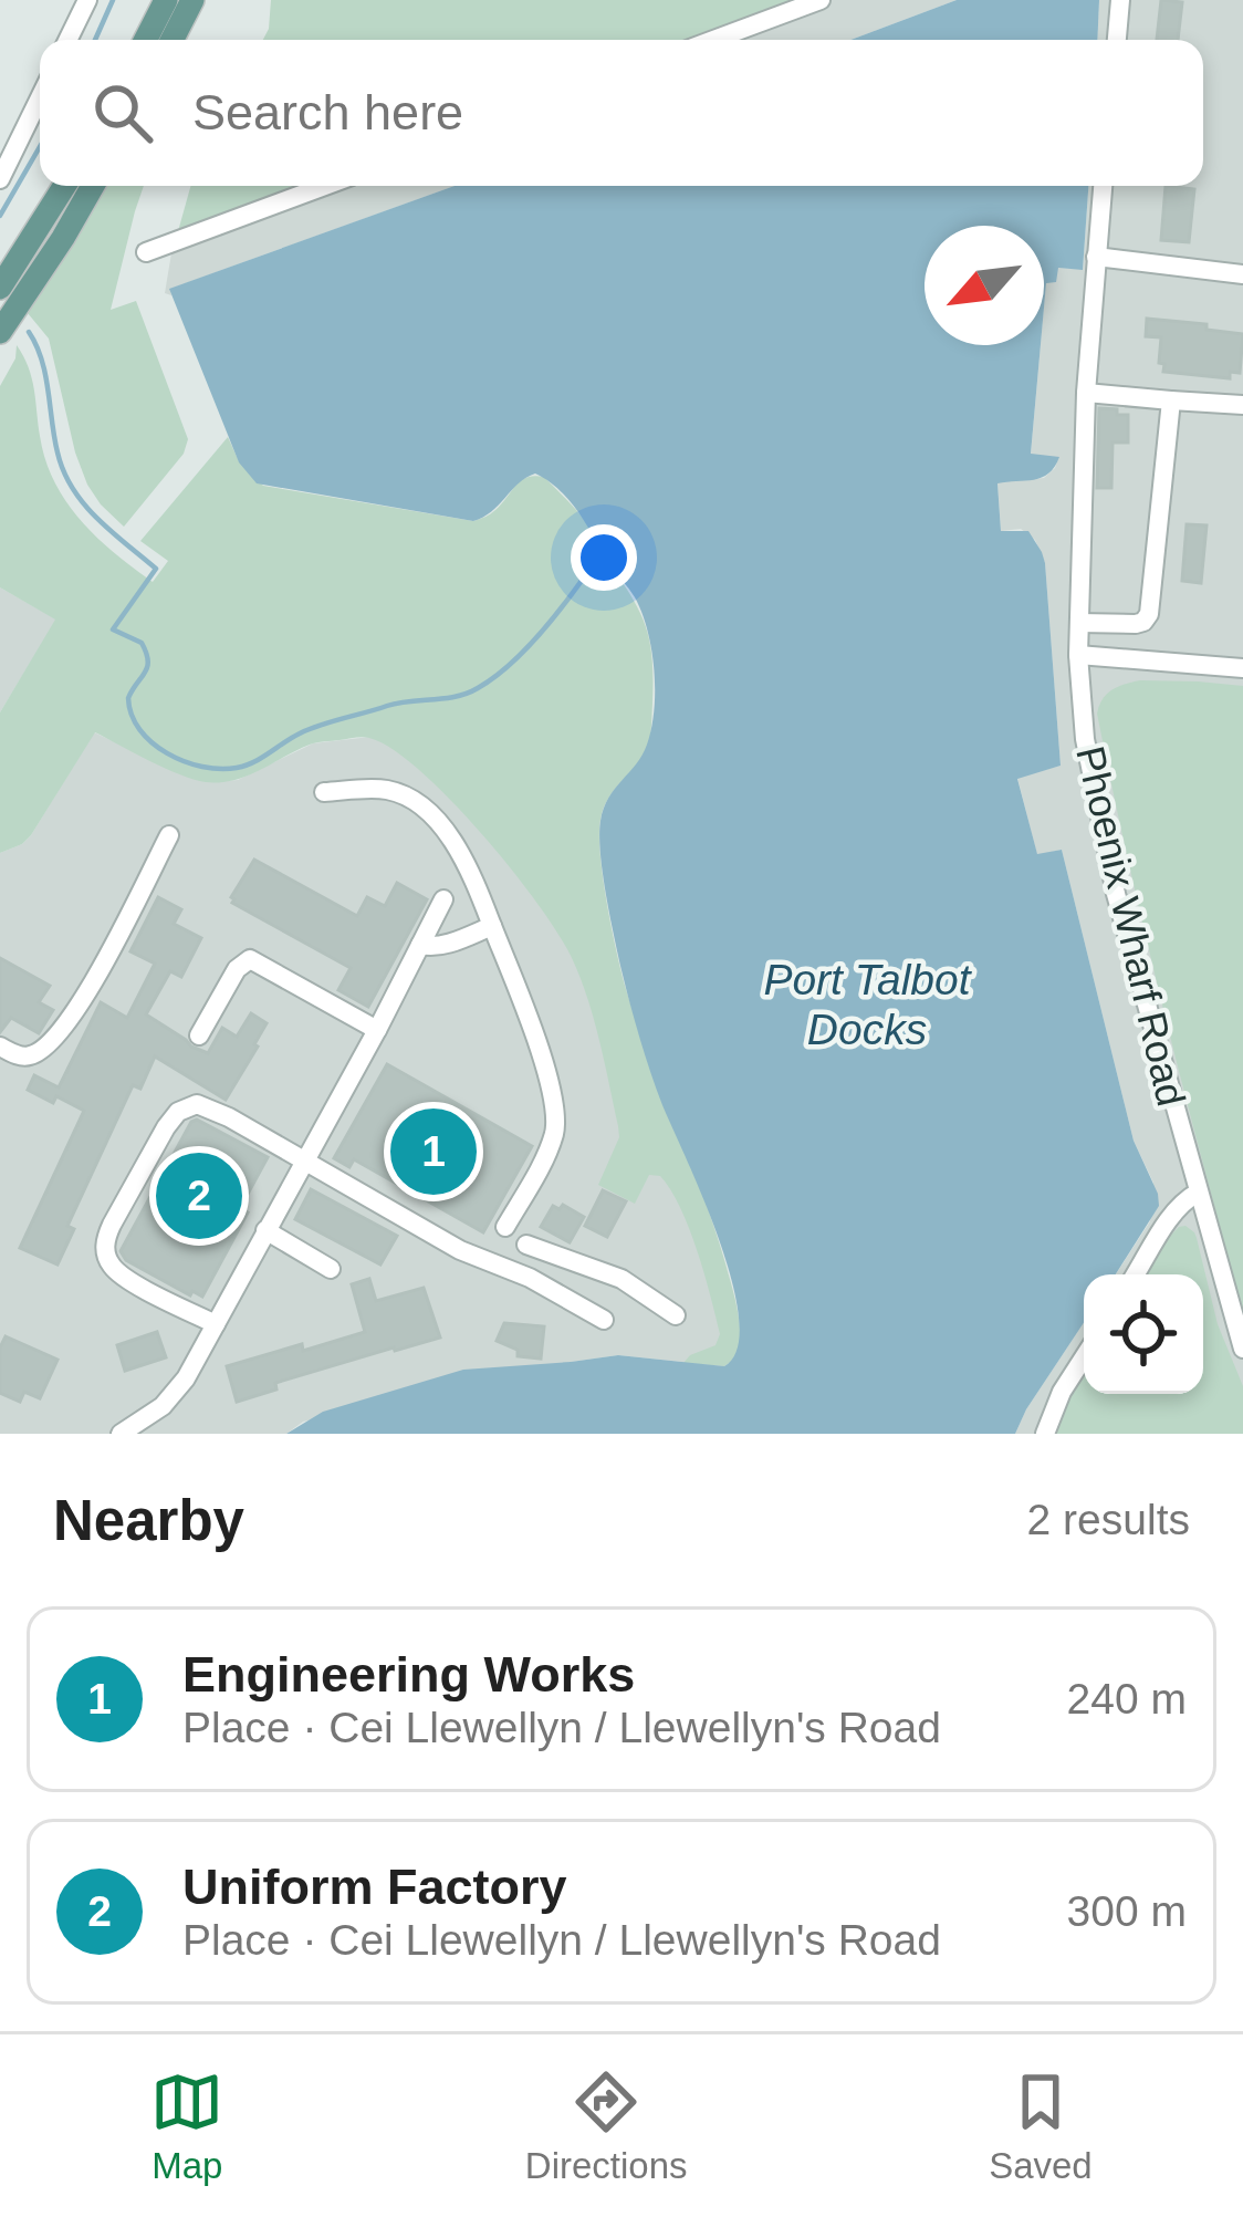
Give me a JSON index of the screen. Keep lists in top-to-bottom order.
{
  "streets": {
    "street": ["Phoenix Wharf Road"]
  },
  "water": ["Port Talbot Docks"],
  "north": "bottom left",
  "page": {
    "search": "Search here",
    "pins": ["1", "2"],
    "heading": ["Nearby", "2 results"],
    "list": [
      {
        "mark": "1",
        "name": "Engineering Works",
        "note": "Place · Cei Llewellyn / Llewellyn's Road",
        "value": "240 m"
      },
      {
        "mark": "2",
        "name": "Uniform Factory",
        "note": "Place · Cei Llewellyn / Llewellyn's Road",
        "value": "300 m"
      }
    ],
    "nav": ["Map", "Directions", "Saved"]
  }
}
